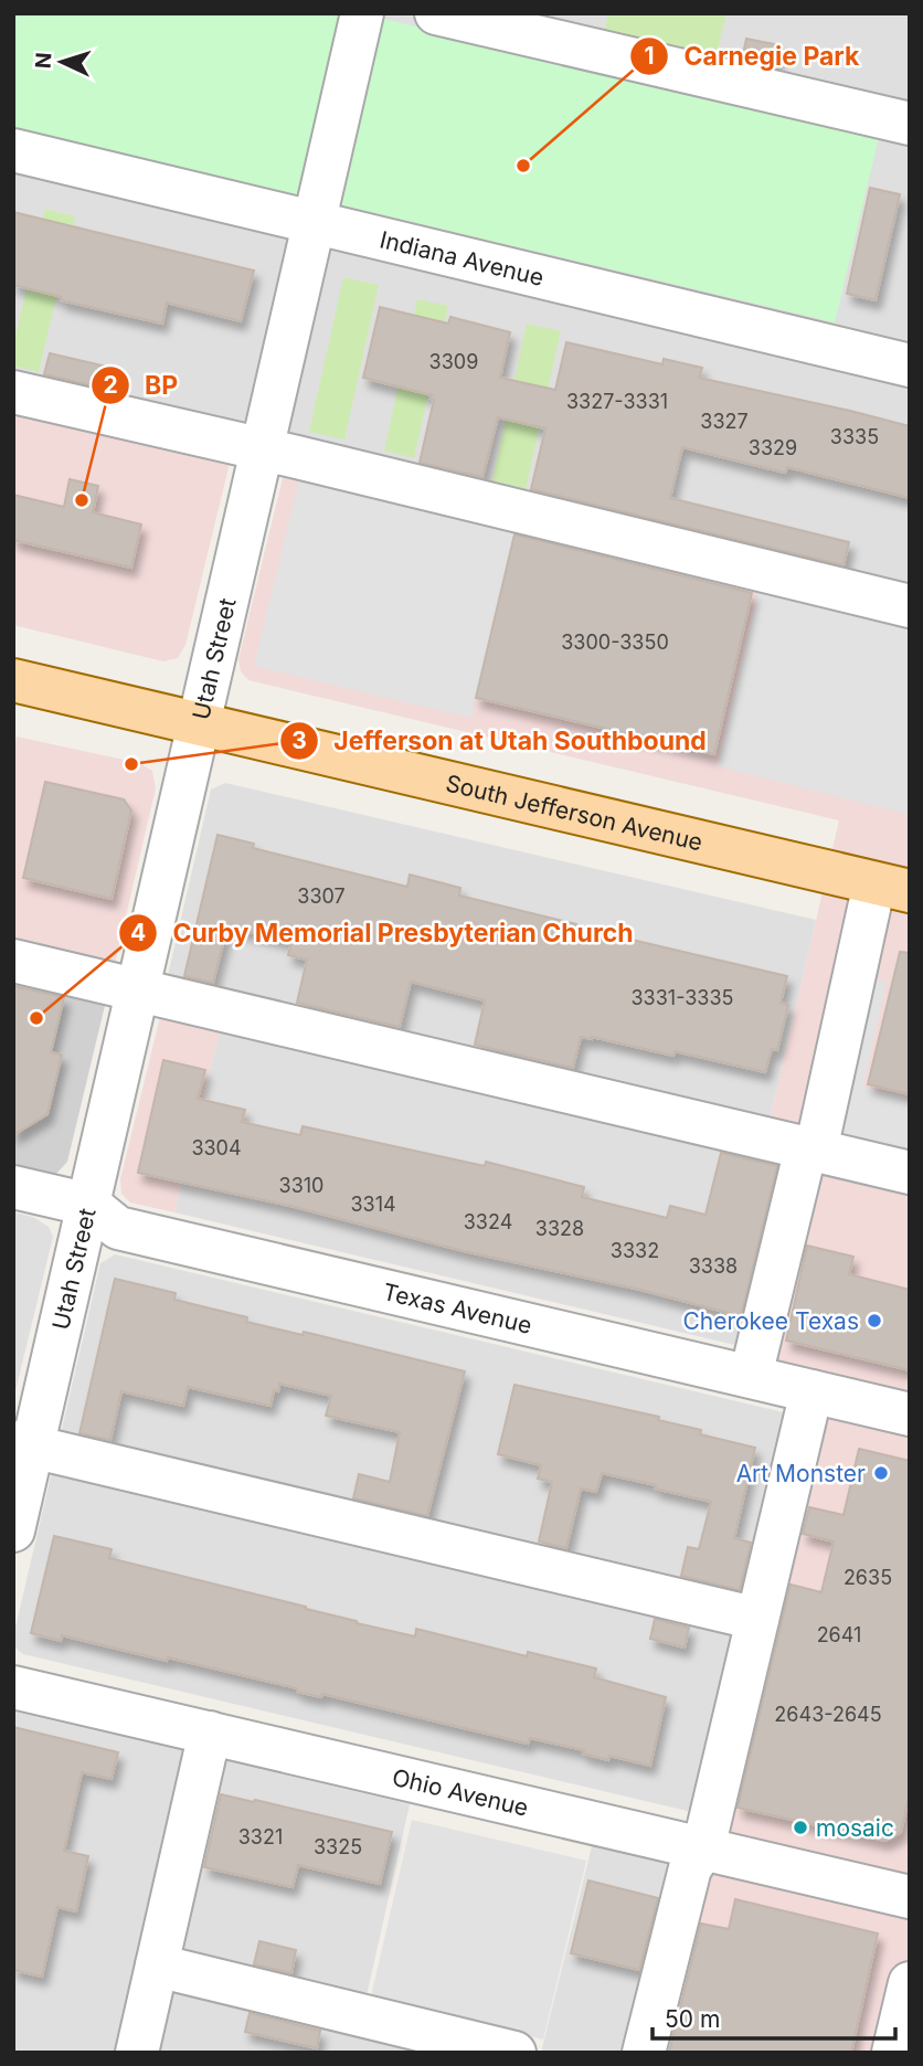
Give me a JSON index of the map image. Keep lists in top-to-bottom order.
{
  "streets": {
    "main road": ["South Jefferson Avenue"],
    "street": [
      "Indiana Avenue",
      "Utah Street",
      "Texas Avenue",
      "Ohio Avenue"
    ]
  },
  "crossings": [
    ["Indiana Avenue", "Utah Street"],
    ["Utah Street", "South Jefferson Avenue"],
    ["Utah Street", "Texas Avenue"]
  ],
  "places": [
    "Carnegie Park",
    "BP",
    "Jefferson at Utah Southbound",
    "Curby Memorial Presbyterian Church",
    "Cherokee Texas",
    "Art Monster",
    "mosaic"
  ],
  "house_numbers": [
    "3309",
    "3327-3331",
    "3327",
    "3335",
    "3329",
    "3300-3350",
    "3307",
    "3331-3335",
    "3304",
    "3310",
    "3314",
    "3324",
    "3328",
    "3332",
    "3338",
    "2635",
    "2641",
    "2643-2645",
    "3321",
    "3325"
  ],
  "scale_bar": "50 m",
  "north": "left"
}
